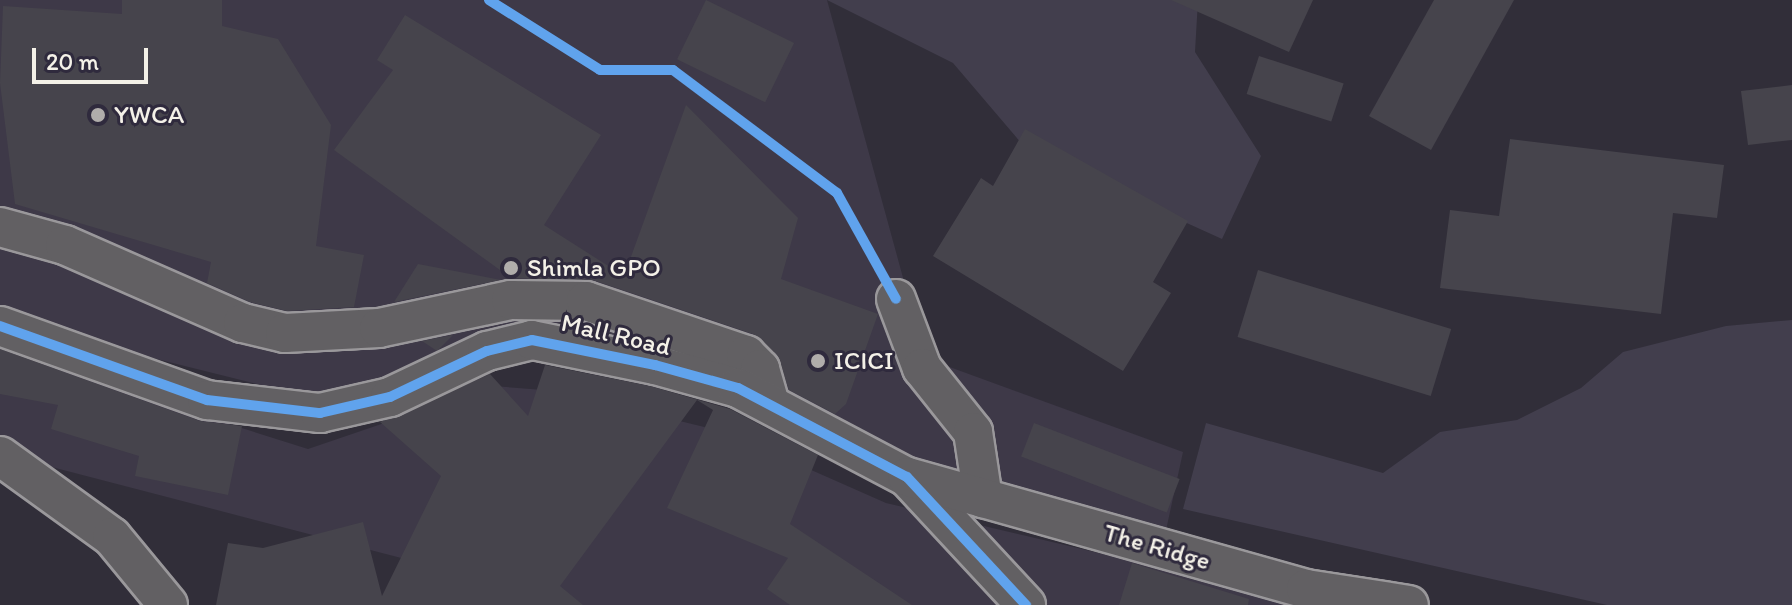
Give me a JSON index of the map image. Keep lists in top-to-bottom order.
{
  "streets": {
    "street": ["Mall Road", "The Ridge"]
  },
  "crossings": [
    ["Mall Road", "The Ridge"]
  ],
  "places": ["YWCA", "Shimla GPO", "ICICI"],
  "scale_bar": "20 m"
}
